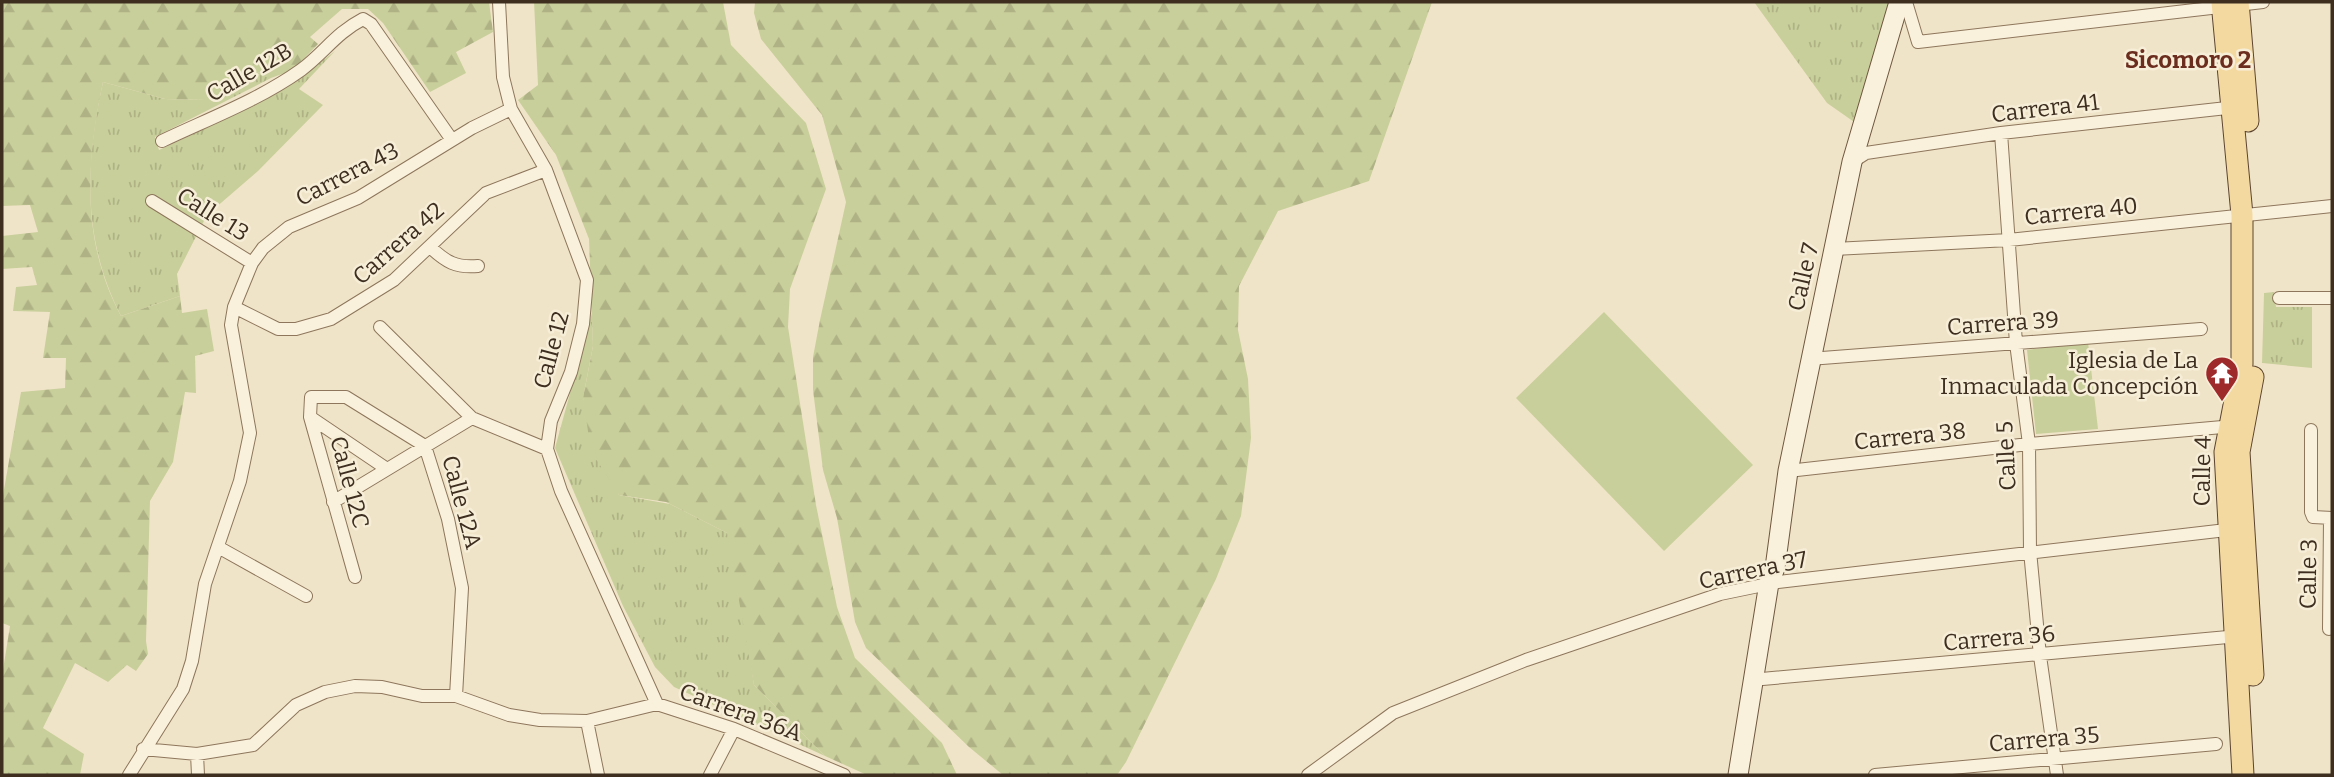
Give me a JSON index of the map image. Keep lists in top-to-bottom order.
{
  "streets": {
    "main road": ["Calle 4"],
    "street": [
      "Calle 12B",
      "Carrera 41",
      "Carrera 43",
      "Carrera 40",
      "Calle 13",
      "Carrera 42",
      "Calle 7",
      "Carrera 39",
      "Calle 12",
      "Carrera 38",
      "Calle 5",
      "Calle 12C",
      "Calle 12A",
      "Carrera 37",
      "Calle 3",
      "Carrera 36",
      "Carrera 36A",
      "Carrera 35"
    ]
  },
  "crossings": [
    ["Calle 12B", "Carrera 43"],
    ["Carrera 41", "Calle 7"],
    ["Carrera 41", "Calle 5"],
    ["Carrera 41", "Calle 4"],
    ["Carrera 43", "Calle 13"],
    ["Carrera 43", "Carrera 42"],
    ["Carrera 43", "Calle 12"],
    ["Carrera 40", "Calle 7"],
    ["Carrera 40", "Calle 5"],
    ["Carrera 40", "Calle 4"],
    ["Carrera 42", "Calle 12"],
    ["Calle 7", "Carrera 39"],
    ["Calle 7", "Carrera 38"],
    ["Calle 7", "Carrera 37"],
    ["Calle 7", "Carrera 36"],
    ["Carrera 39", "Calle 5"],
    ["Calle 12", "Carrera 36A"],
    ["Carrera 38", "Calle 5"],
    ["Carrera 38", "Calle 4"],
    ["Calle 5", "Carrera 37"],
    ["Calle 5", "Carrera 36"],
    ["Calle 5", "Carrera 35"],
    ["Calle 4", "Carrera 37"],
    ["Calle 4", "Carrera 36"],
    ["Calle 12C", "Calle 12A"],
    ["Calle 12A", "Carrera 36A"]
  ],
  "districts": ["Sicomoro 2"],
  "places": {
    "temple": ["Iglesia de La Inmaculada Concepción"]
  }
}
